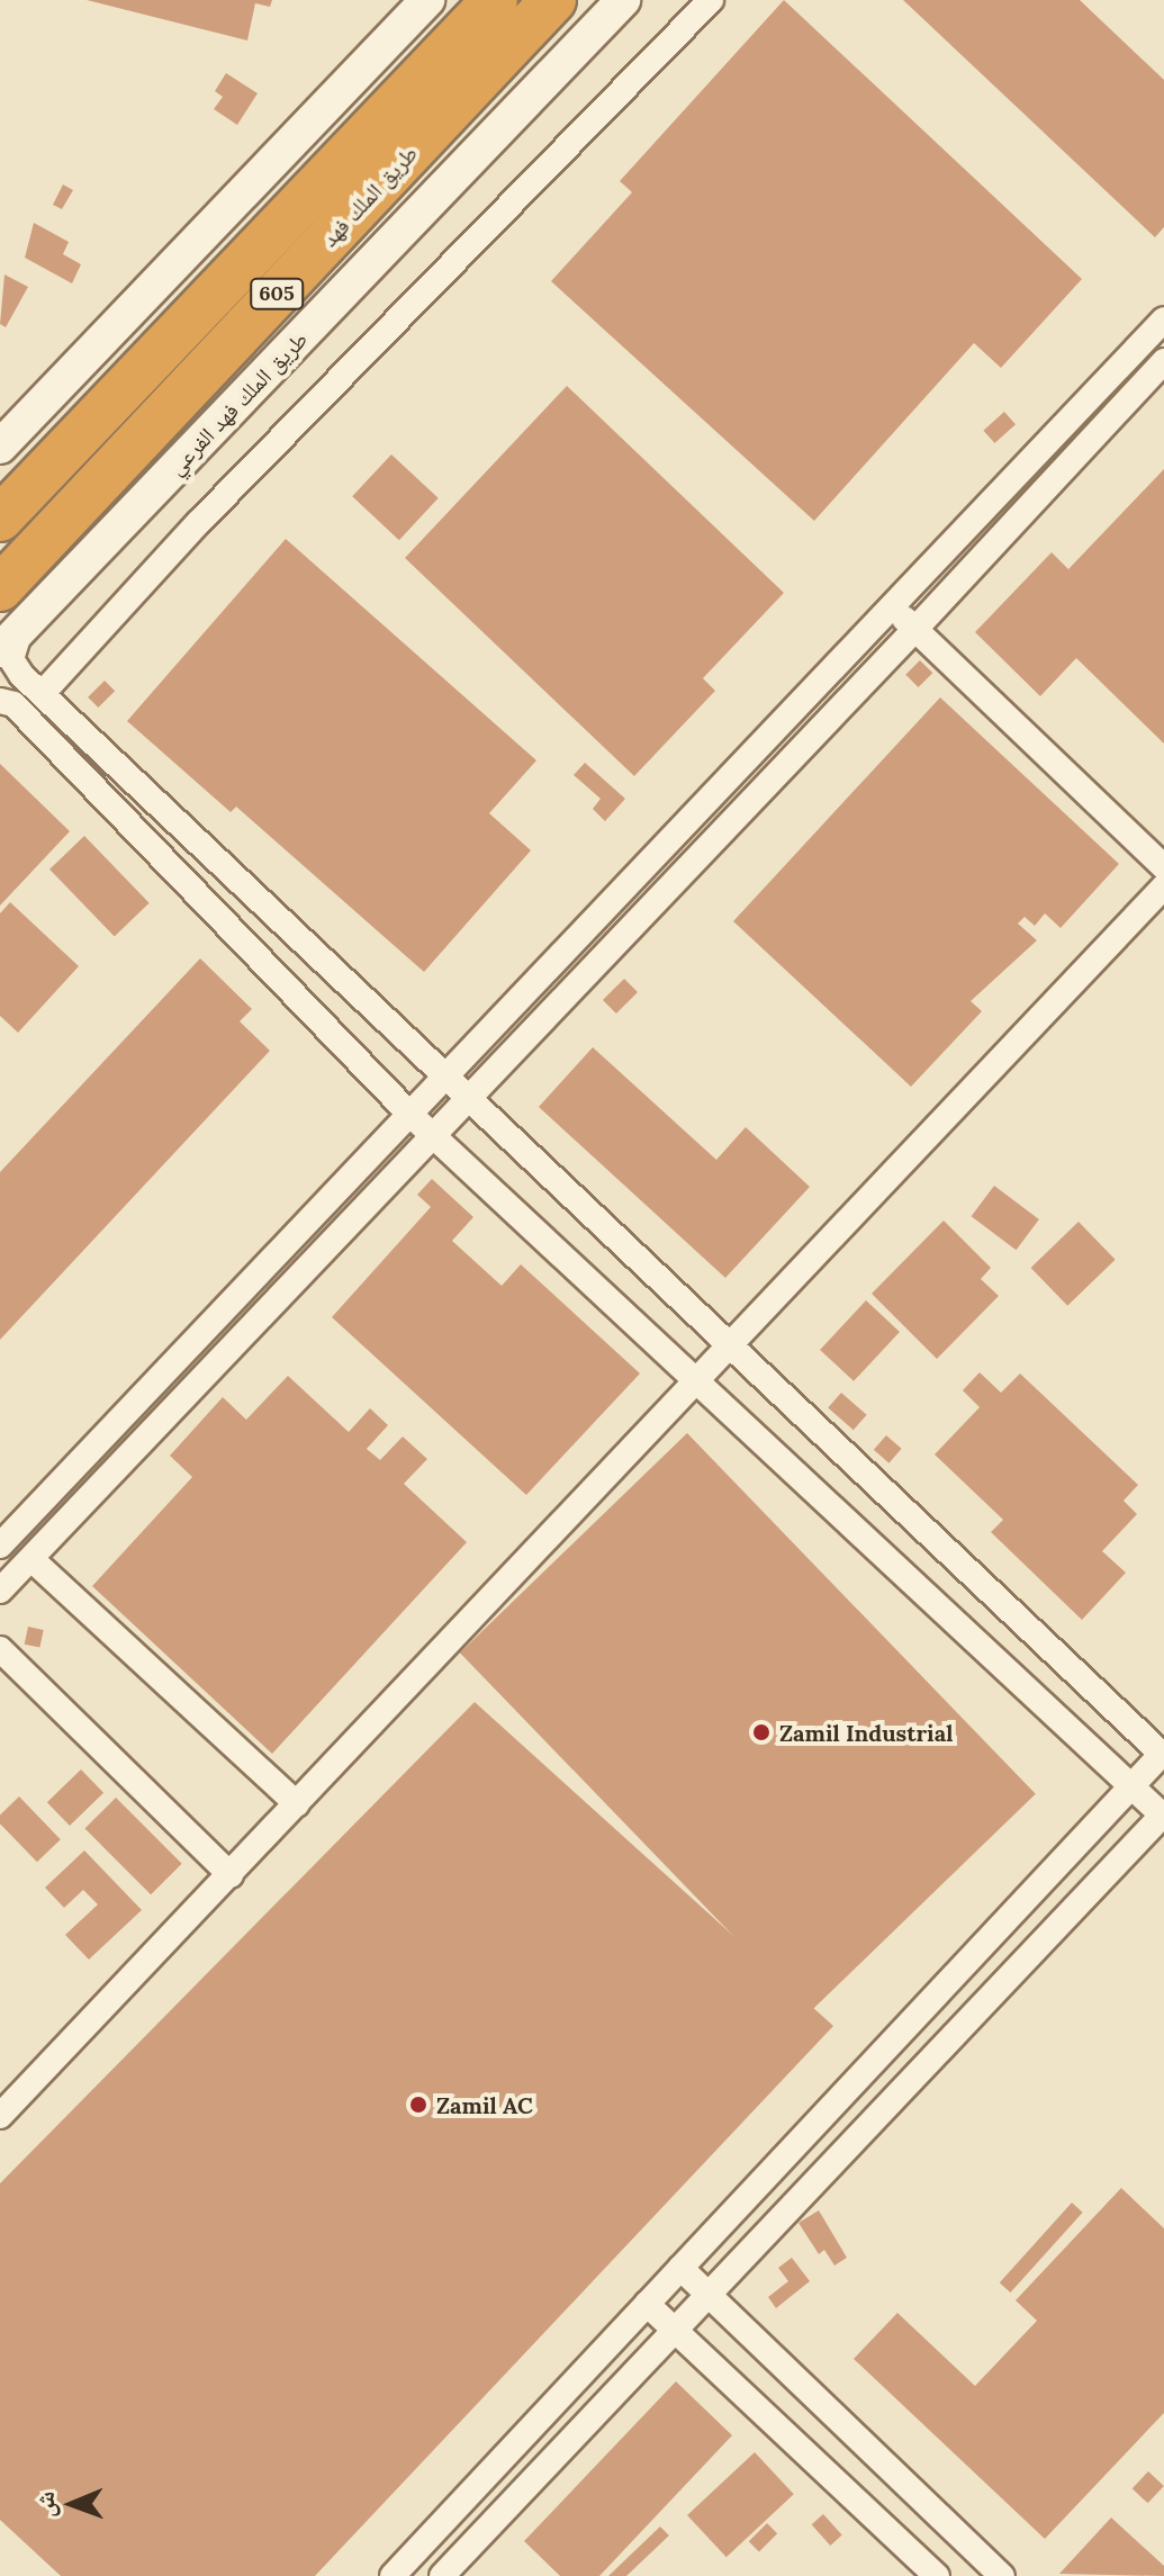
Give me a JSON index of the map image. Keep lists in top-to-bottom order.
{
  "streets": {
    "highway": ["طريق الملك فهد", "605"],
    "main road": ["طريق الملك فهد الفرعي"]
  },
  "places": ["Zamil Industrial", "Zamil AC"],
  "north": "left"
}
